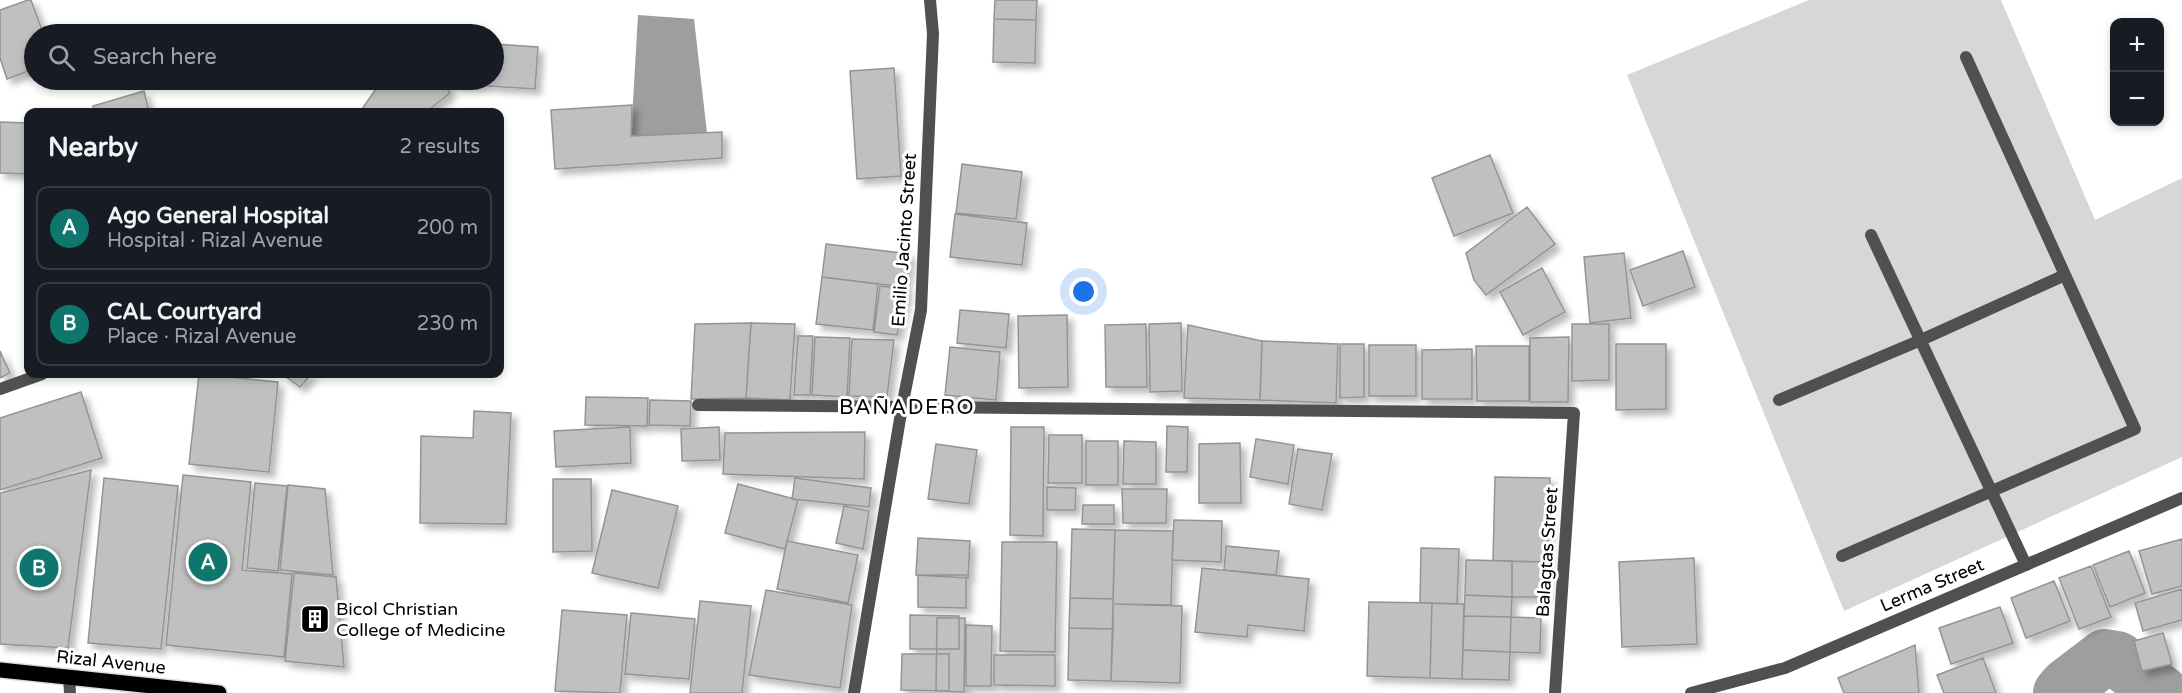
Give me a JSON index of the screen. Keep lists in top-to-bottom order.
{
  "streets": {
    "main road": ["Rizal Avenue"],
    "street": ["Emilio Jacinto Street", "Balagtas Street", "Lerma Street"]
  },
  "crossings": [
    ["Emilio Jacinto Street", "Balagtas Street"]
  ],
  "districts": ["BAÑADERO"],
  "places": {
    "building": ["Bicol Christian College of Medicine"]
  },
  "page": {
    "map_buttons": ["+", "−"],
    "search": "Search here",
    "heading": ["Nearby", "2 results"],
    "list": [
      {
        "mark": "A",
        "name": "Ago General Hospital",
        "note": "Hospital · Rizal Avenue",
        "value": "200 m"
      },
      {
        "mark": "B",
        "name": "CAL Courtyard",
        "note": "Place · Rizal Avenue",
        "value": "230 m"
      }
    ],
    "pins": ["A", "B"]
  }
}
